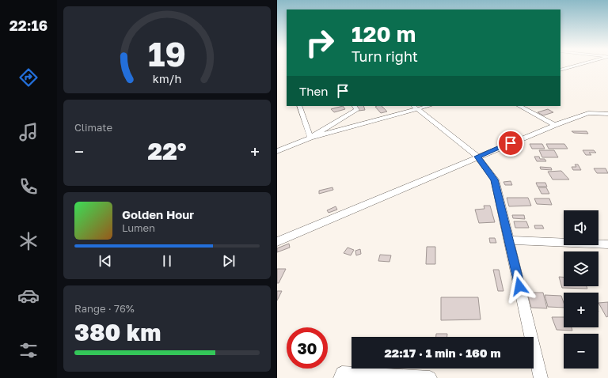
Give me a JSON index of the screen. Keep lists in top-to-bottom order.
{
  "page": {
    "tabs": "22:16",
    "turn": ["120 m", "Turn right"],
    "then": "Then",
    "tile": [
      "Climate",
      ["Range · 76%", "380 km"]
    ],
    "heat": ["−", "22°", "+"],
    "song": ["Golden Hour", "Lumen"],
    "map_buttons": ["+", "−"],
    "limit": "30",
    "trip": "22:17 · 1 min · 160 m",
    "gauge": ["19", "km/h"]
  }
}
